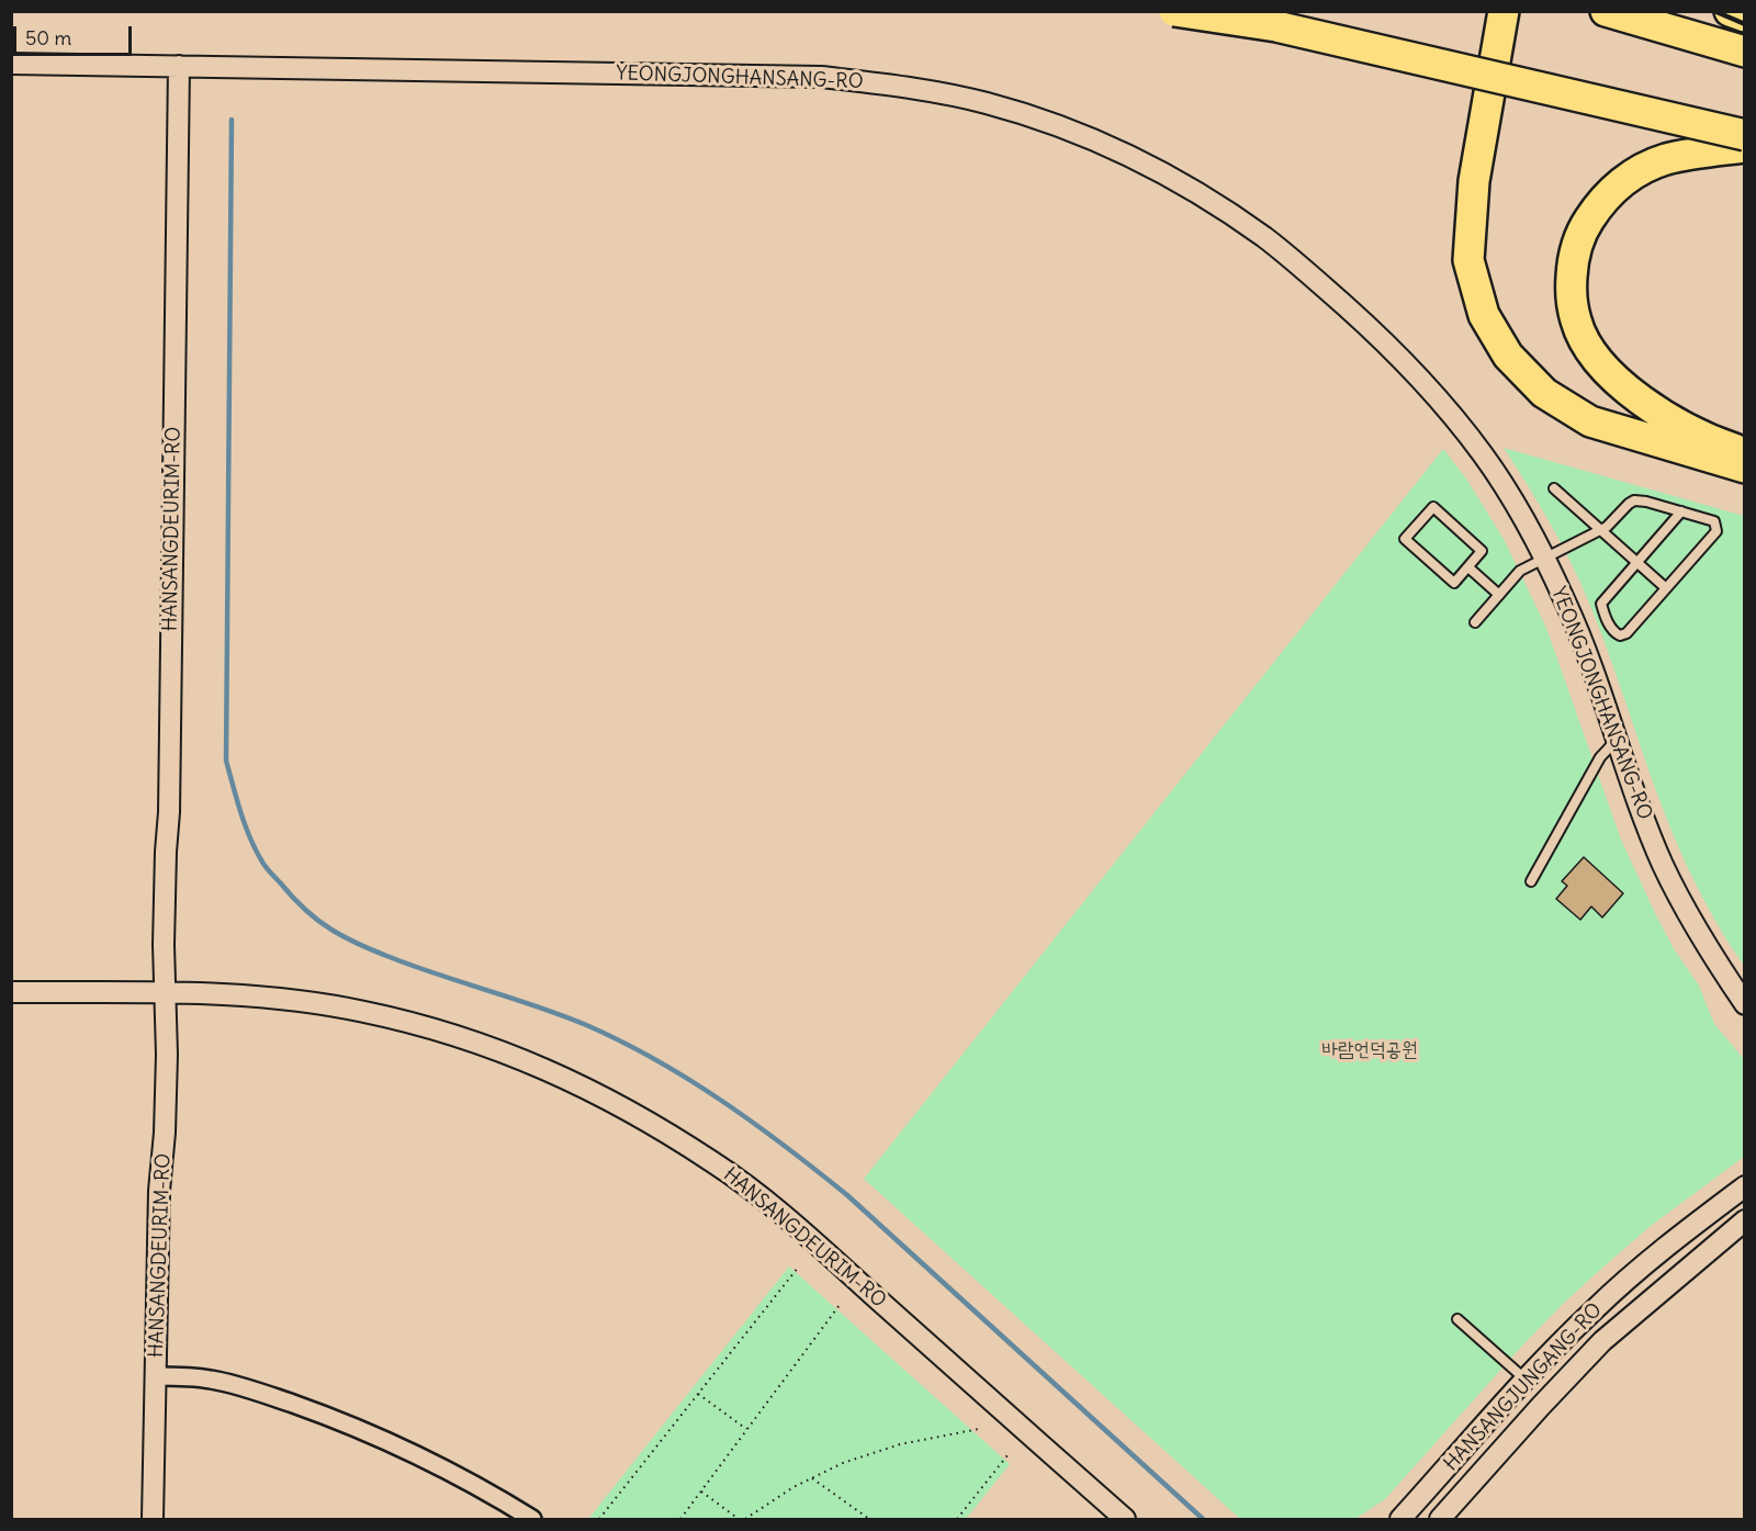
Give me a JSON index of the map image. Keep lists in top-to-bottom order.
{
  "streets": {
    "street": ["YEONGJONGHANSANG-RO", "HANSANGDEURIM-RO", "HANSANGJUNGANG-RO"]
  },
  "crossings": [
    ["YEONGJONGHANSANG-RO", "HANSANGDEURIM-RO"]
  ],
  "parks": ["바람언덕공원"],
  "scale_bar": "50 m"
}
